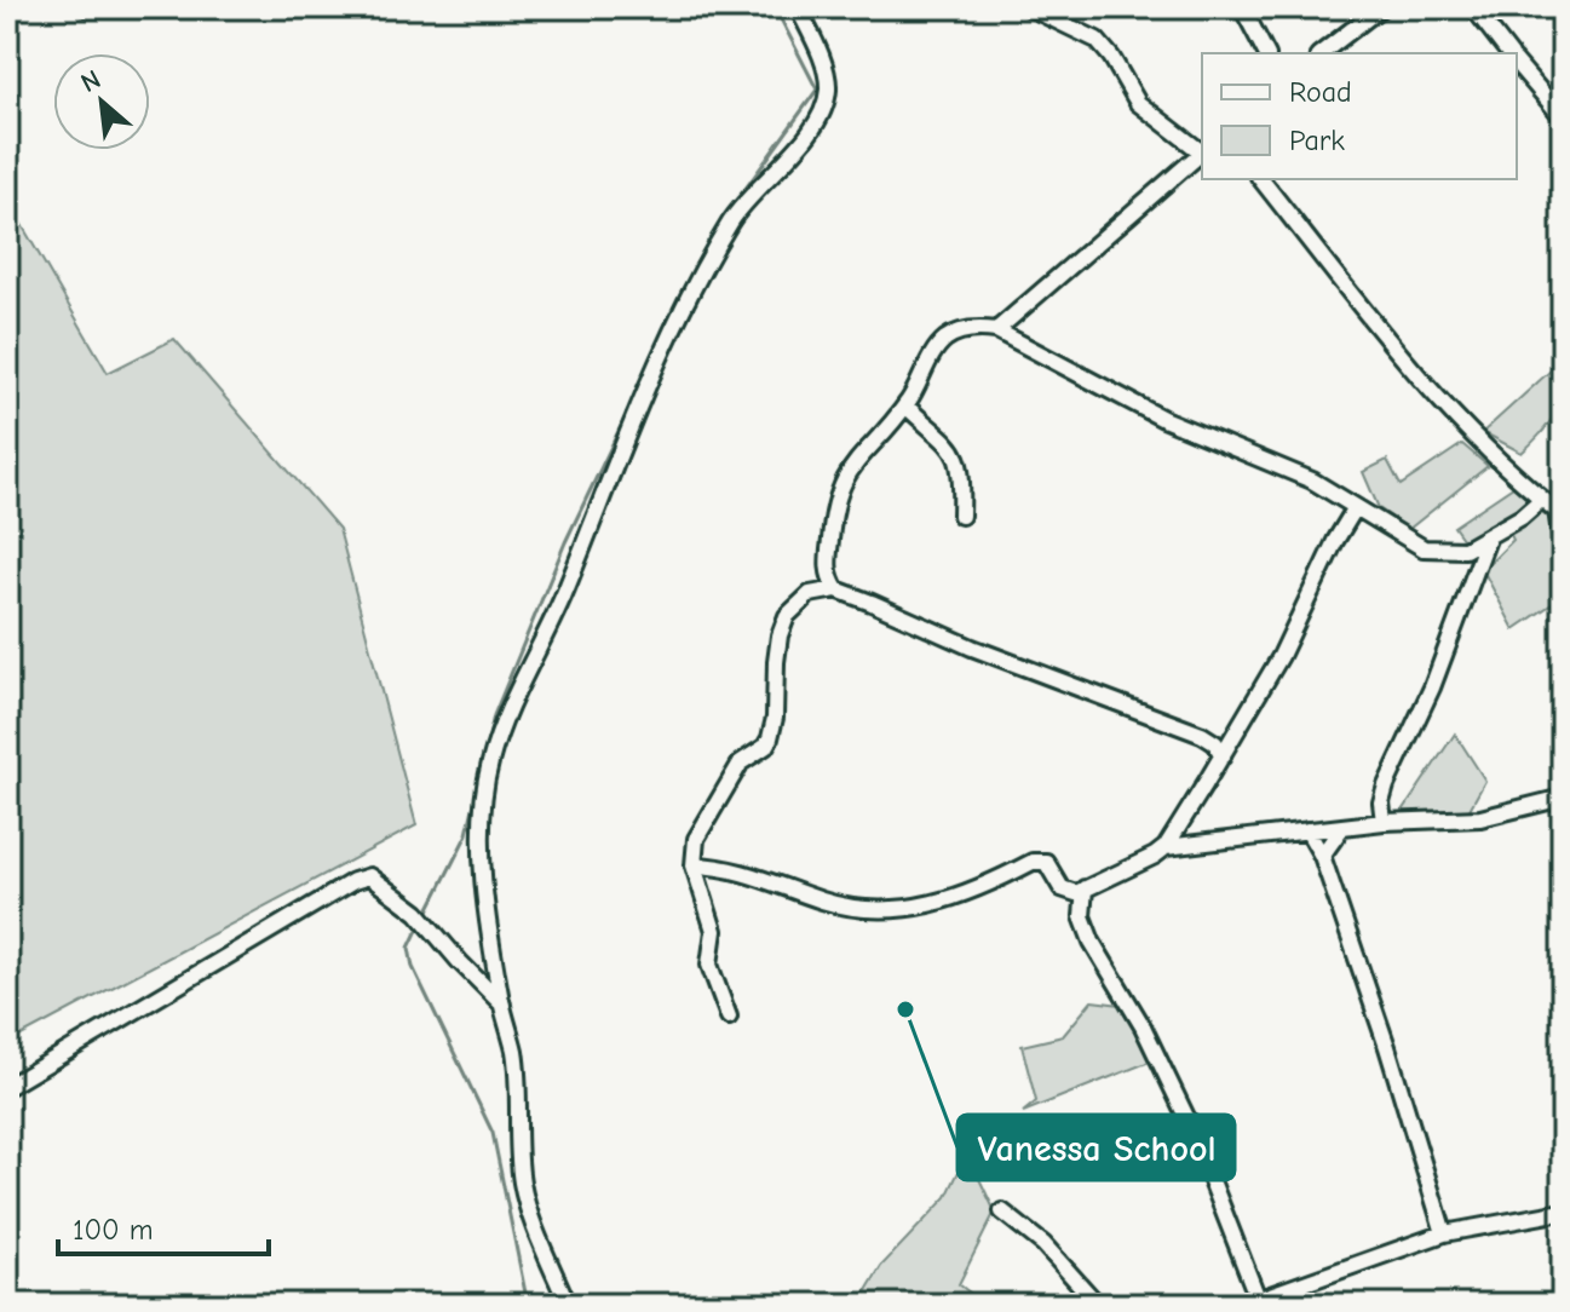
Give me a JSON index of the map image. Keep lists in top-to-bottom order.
{
  "places": ["Vanessa School"],
  "legend": ["Road", "Park"],
  "scale_bar": "100 m",
  "north": "top left"
}
